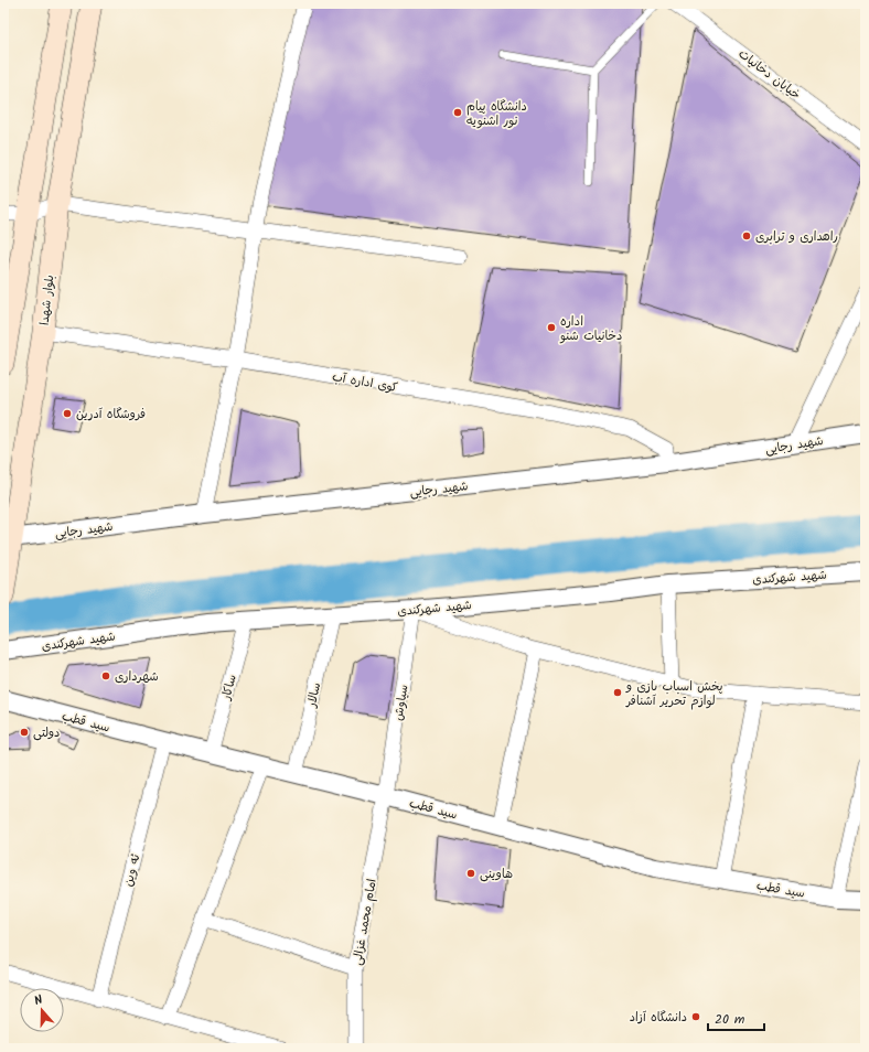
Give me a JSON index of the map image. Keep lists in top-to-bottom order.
{
  "streets": {
    "main road": ["بلوار شهدا"],
    "street": [
      "خیابان دخانیات",
      "کوی اداره آب",
      "شهید رجایی",
      "شهید شهرکندی",
      "ساکار",
      "سالار",
      "سیاوش",
      "سید قطب",
      "ئه وین",
      "امام محمد غزالی"
    ]
  },
  "crossings": [
    ["بلوار شهدا", "کوی اداره آب"],
    ["بلوار شهدا", "شهید رجایی"],
    ["کوی اداره آب", "شهید رجایی"],
    ["شهید شهرکندی", "ساکار"],
    ["شهید شهرکندی", "سالار"],
    ["شهید شهرکندی", "سیاوش"],
    ["ساکار", "سید قطب"],
    ["سالار", "سید قطب"],
    ["سیاوش", "سید قطب"],
    ["سیاوش", "امام محمد غزالی"],
    ["سید قطب", "ئه وین"],
    ["سید قطب", "امام محمد غزالی"]
  ],
  "places": [
    "دانشگاه پیام نور اشنویه",
    "راهداری و ترابری",
    "اداره دخانیات شنو",
    "فروشگاه آدرین",
    "شهرداری",
    "پخش اسباب بازی و لوازم تحریر آشنافر",
    "دولتی",
    "هاوینی",
    "دانشگاه آزاد"
  ],
  "scale_bar": "20 m",
  "north": "top"
}
